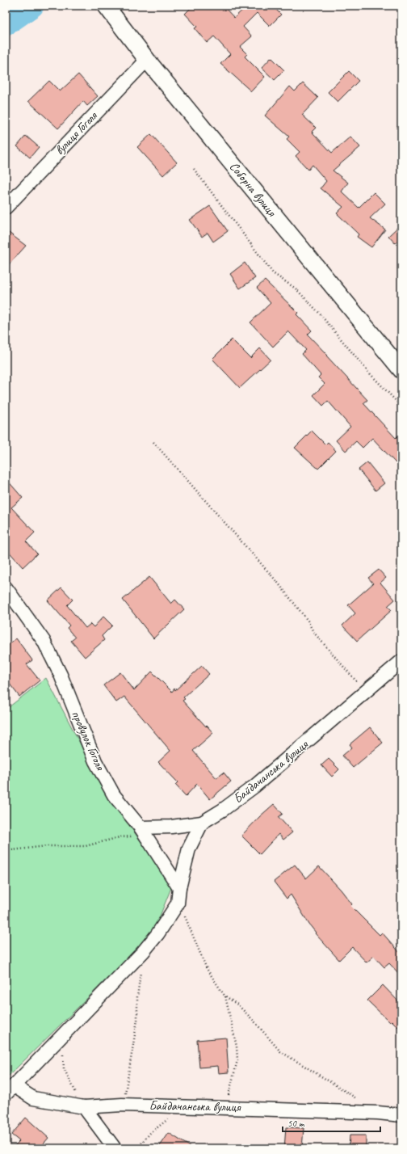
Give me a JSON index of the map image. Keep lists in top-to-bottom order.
{
  "streets": {
    "street": [
      "вулиця Гоголя",
      "Соборна вулиця",
      "провулок Гоголя",
      "Байдачанська вулиця"
    ]
  },
  "crossings": [
    ["вулиця Гоголя", "Соборна вулиця"],
    ["провулок Гоголя", "Байдачанська вулиця"]
  ],
  "scale_bar": "50 m"
}
